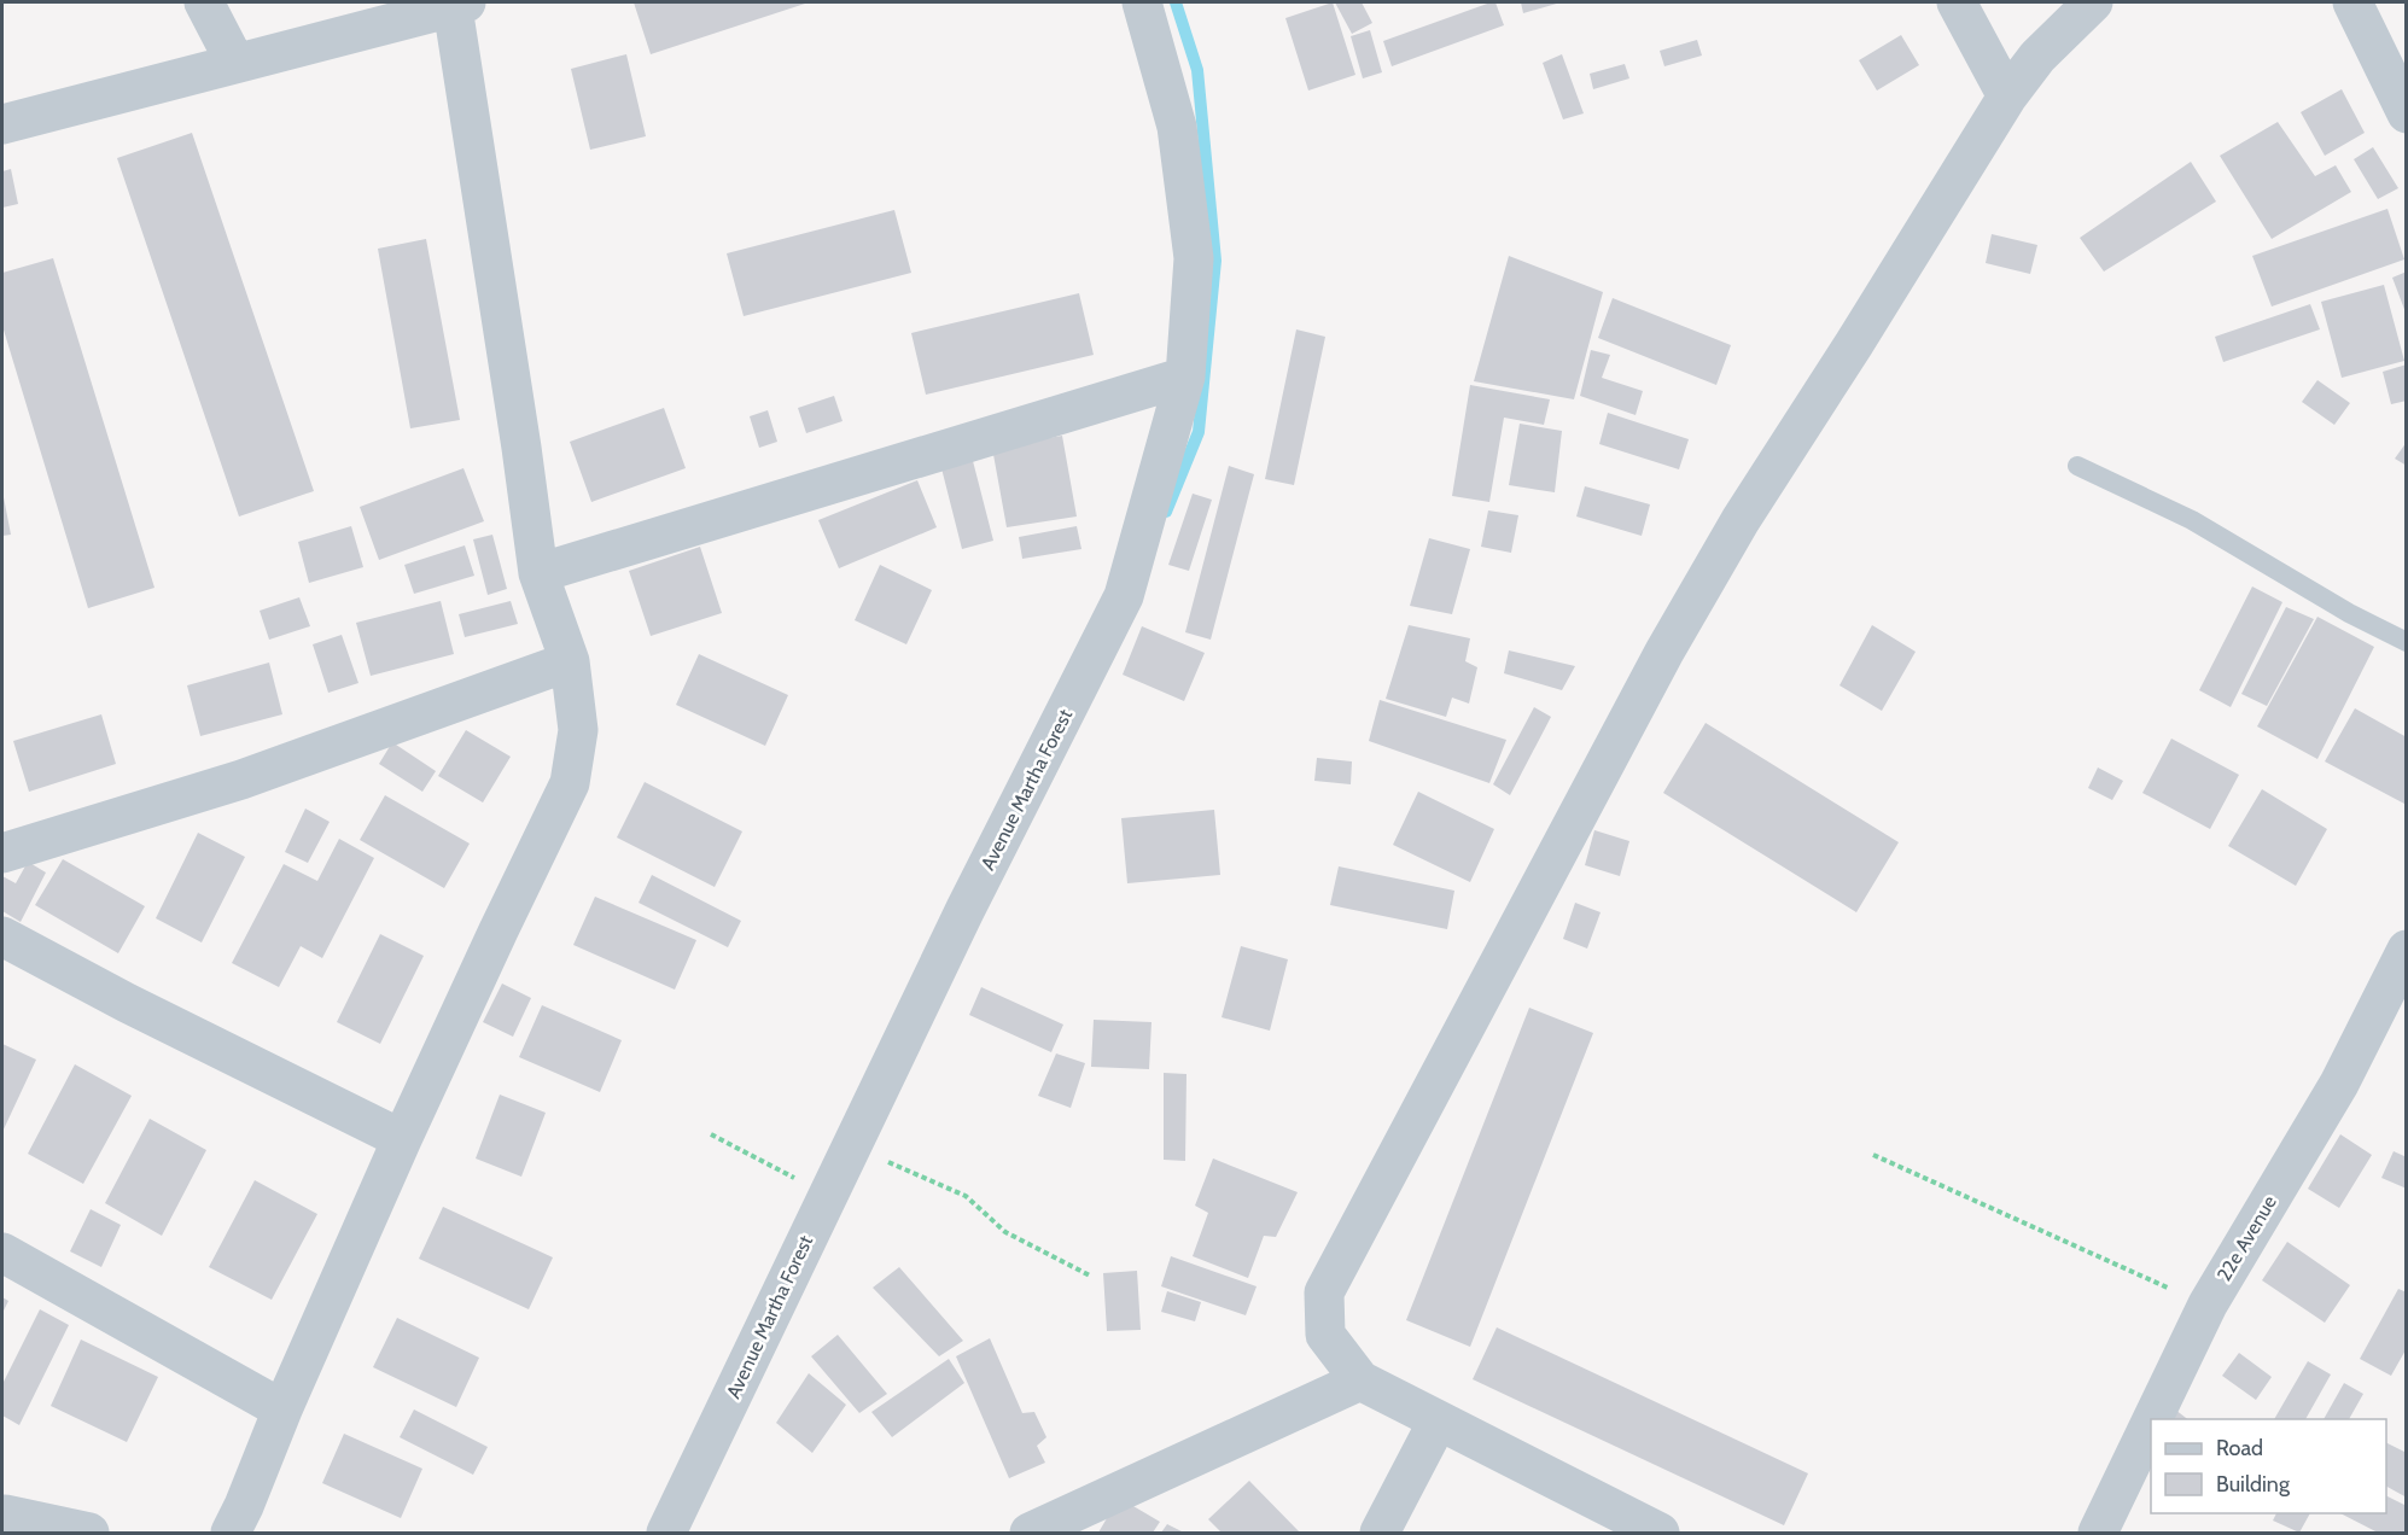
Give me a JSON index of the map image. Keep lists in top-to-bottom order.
{
  "streets": {
    "street": ["Avenue Martha Forest", "22e Avenue"]
  },
  "legend": ["Road", "Building"]
}
